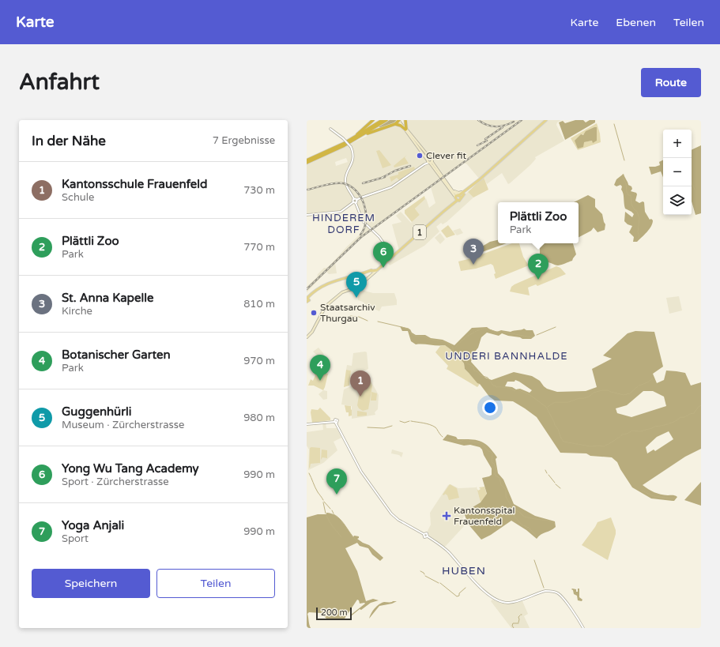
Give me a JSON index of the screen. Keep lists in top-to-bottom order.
{
  "streets": {
    "main road": ["1"]
  },
  "districts": ["HINDEREM DORF", "UNDERI BANNHALDE", "HUBEN"],
  "places": {
    "other": ["Clever fit", "Staatsarchiv Thurgau"],
    "health": ["Kantonsspital Frauenfeld"]
  },
  "scale_bar": "200 m",
  "page": {
    "header": "Karte",
    "nav": ["Karte", "Ebenen", "Teilen"],
    "buttons": [
      "Route",
      ["Speichern", "Teilen"]
    ],
    "title": "Anfahrt",
    "heading": ["In der Nähe", "7 Ergebnisse"],
    "map_buttons": ["+", "−"],
    "list": [
      {
        "mark": "1",
        "name": "Kantonsschule Frauenfeld",
        "note": "Schule",
        "value": "730 m"
      },
      {
        "mark": "2",
        "name": "Plättli Zoo",
        "note": "Park",
        "value": "770 m"
      },
      {
        "mark": "3",
        "name": "St. Anna Kapelle",
        "note": "Kirche",
        "value": "810 m"
      },
      {
        "mark": "4",
        "name": "Botanischer Garten",
        "note": "Park",
        "value": "970 m"
      },
      {
        "mark": "5",
        "name": "Guggenhürli",
        "note": "Museum · Zürcherstrasse",
        "value": "980 m"
      },
      {
        "mark": "6",
        "name": "Yong Wu Tang Academy",
        "note": "Sport · Zürcherstrasse",
        "value": "990 m"
      },
      {
        "mark": "7",
        "name": "Yoga Anjali",
        "note": "Sport",
        "value": "990 m"
      }
    ],
    "popup": ["Plättli Zoo", "Park"],
    "pins": [
      "3",
      "6",
      "2",
      "5",
      "4",
      "1",
      "7"
    ],
    "scale": "200 m"
  }
}
